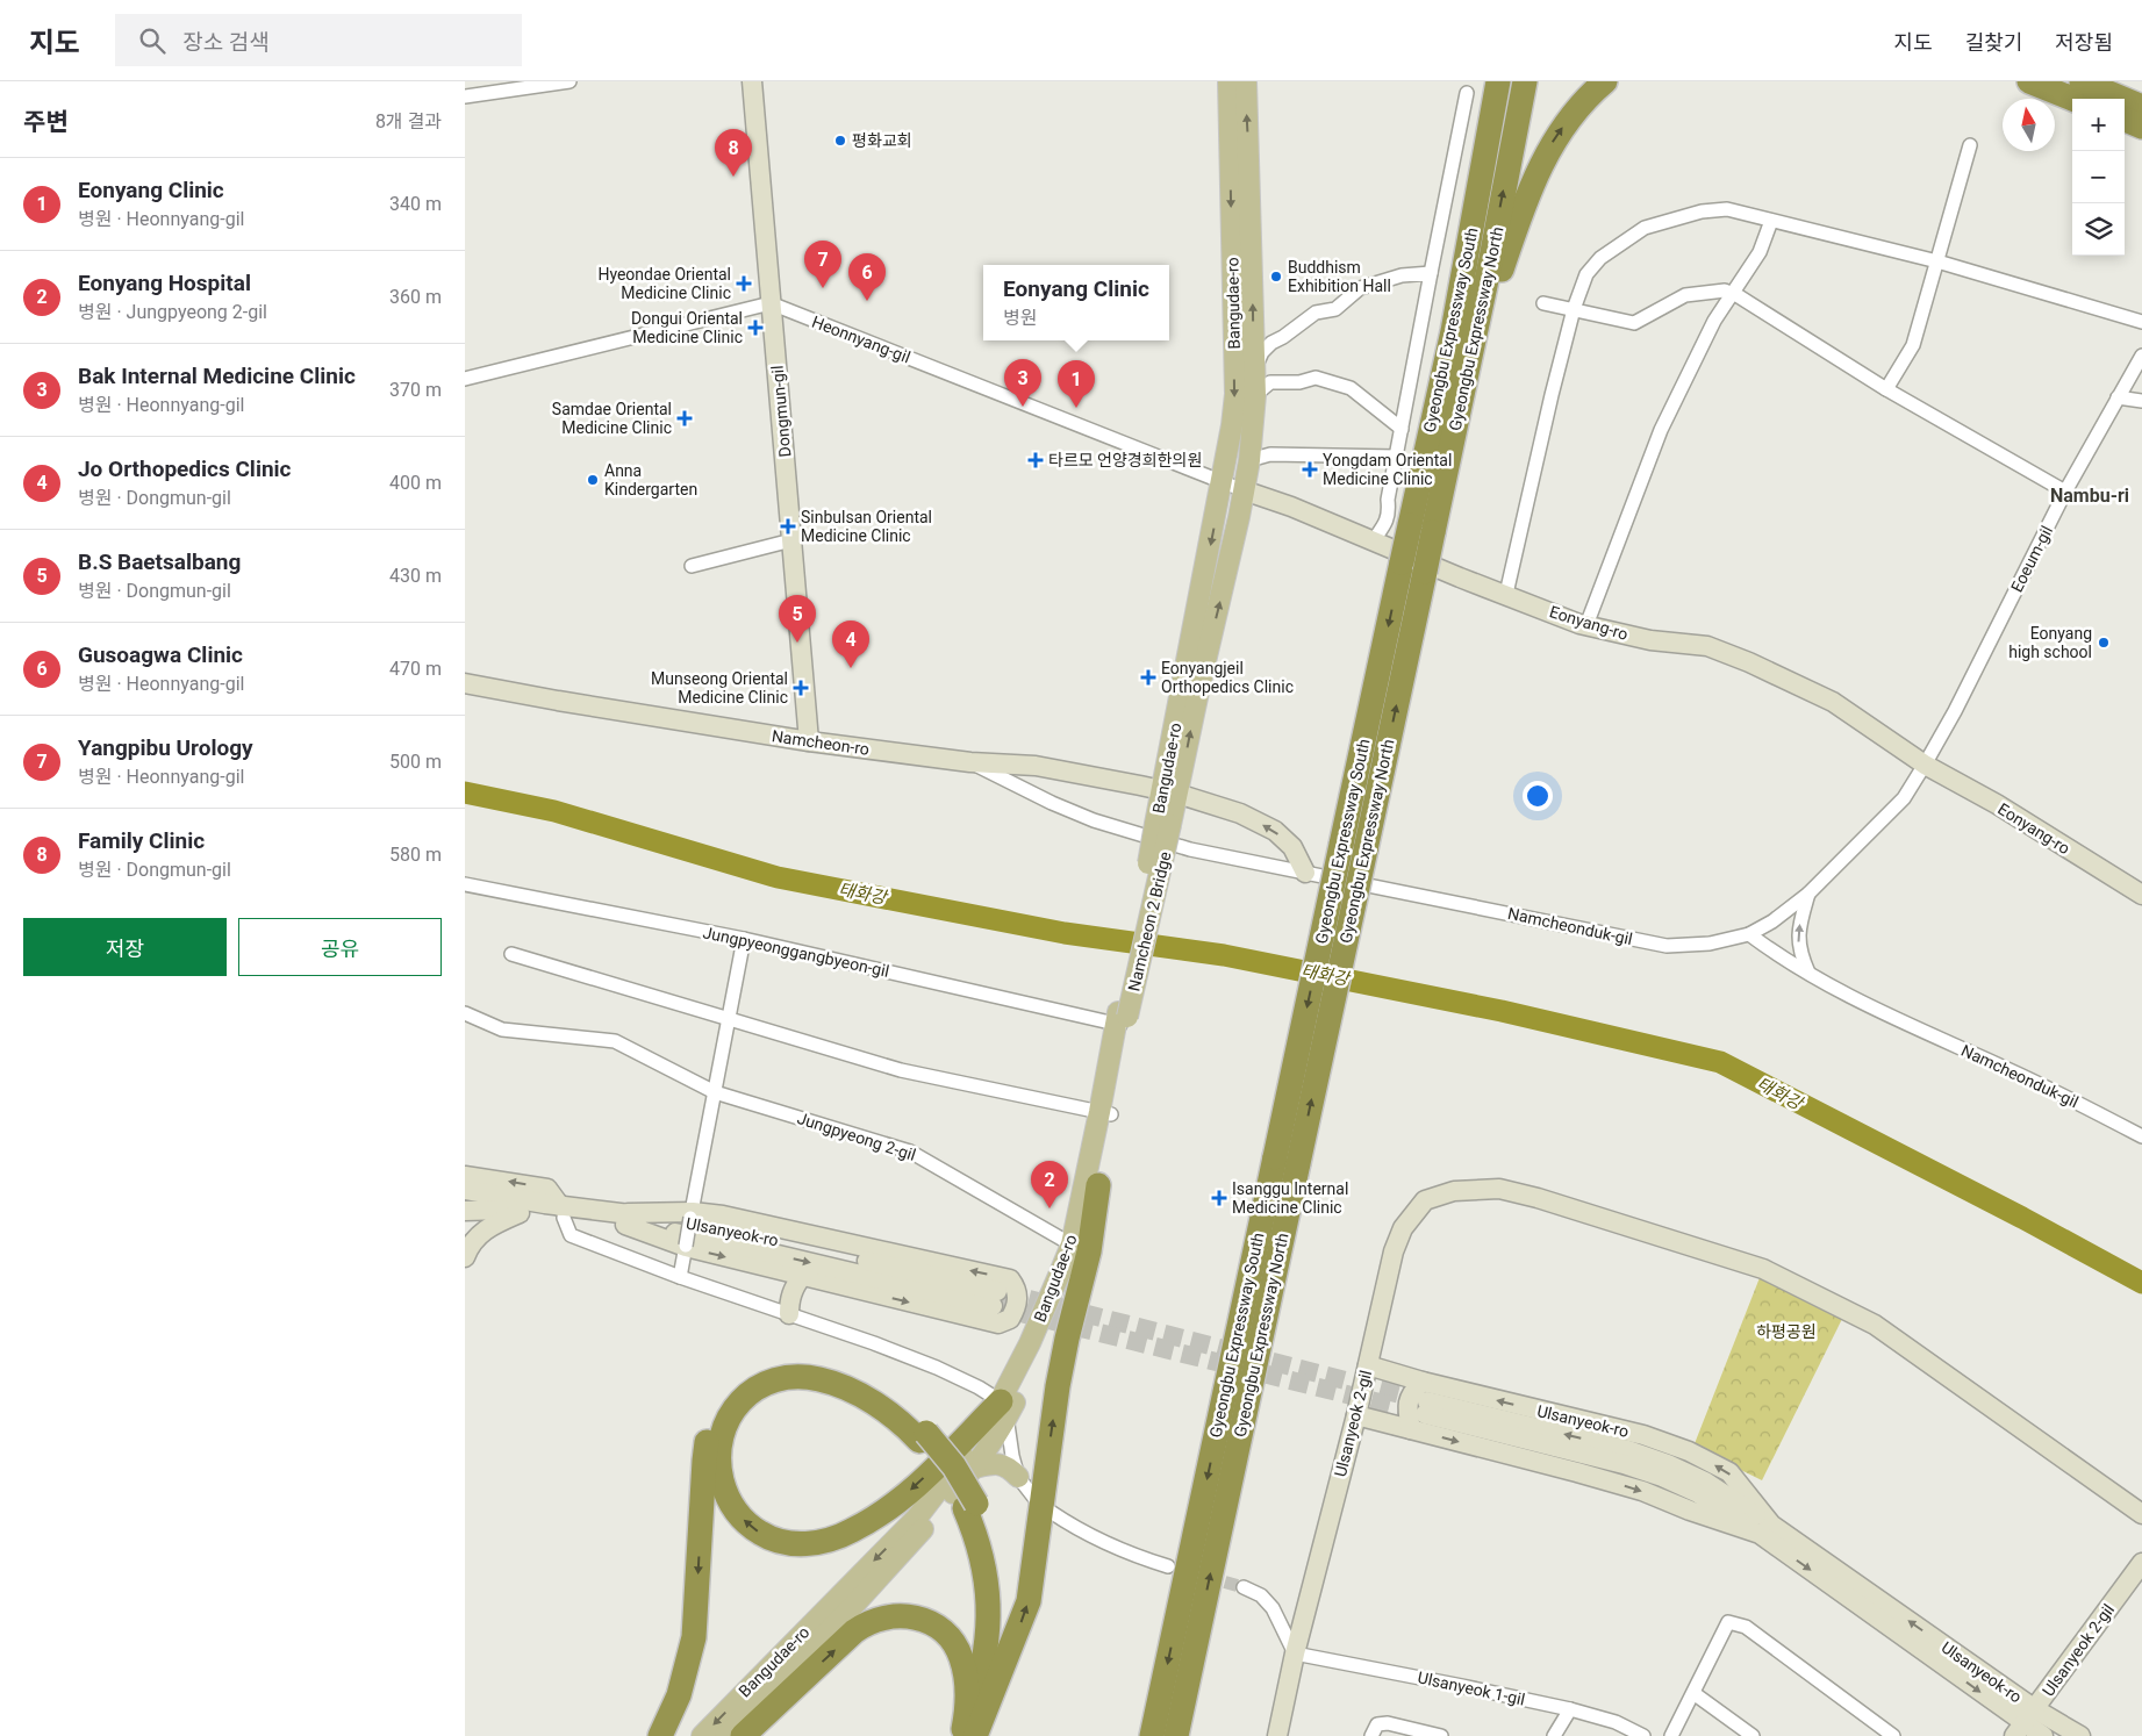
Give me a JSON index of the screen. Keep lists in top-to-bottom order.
{
  "streets": {
    "highway": ["Gyeongbu Expressway North", "Gyeongbu Expressway South"],
    "main road": [
      "Bangudae-ro",
      "Dongmun-gil",
      "Eonyang-ro",
      "Namcheon-ro",
      "Namcheon 2 Bridge",
      "Ulsanyeok-ro",
      "Ulsanyeok 2-gil"
    ],
    "street": [
      "Heonnyang-gil",
      "Eoeum-gil",
      "Namcheonduk-gil",
      "Jungpyeonggangbyeon-gil",
      "Jungpyeong 2-gil",
      "Ulsanyeok 1-gil"
    ]
  },
  "crossings": [
    ["Bangudae-ro", "Heonnyang-gil"],
    ["Bangudae-ro", "Eonyang-ro"],
    ["Bangudae-ro", "Namcheon-ro"],
    ["Bangudae-ro", "Namcheon 2 Bridge"],
    ["Bangudae-ro", "Jungpyeonggangbyeon-gil"],
    ["Bangudae-ro", "Jungpyeong 2-gil"],
    ["Gyeongbu Expressway North", "Gyeongbu Expressway South"],
    ["Heonnyang-gil", "Dongmun-gil"],
    ["Heonnyang-gil", "Eonyang-ro"],
    ["Dongmun-gil", "Namcheon-ro"],
    ["Eoeum-gil", "Eonyang-ro"],
    ["Namcheon-ro", "Namcheonduk-gil"],
    ["Namcheon 2 Bridge", "Jungpyeonggangbyeon-gil"],
    ["Ulsanyeok-ro", "Ulsanyeok 2-gil"],
    ["Ulsanyeok 2-gil", "Ulsanyeok 1-gil"]
  ],
  "districts": ["Nambu-ri"],
  "water": ["태화강"],
  "parks": ["하평공원"],
  "places": {
    "other": [
      "평화교회",
      "Buddhism Exhibition Hall",
      "Anna Kindergarten",
      "Eonyang high school"
    ],
    "health": [
      "Hyeondae Oriental Medicine Clinic",
      "Dongui Oriental Medicine Clinic",
      "Samdae Oriental Medicine Clinic",
      "타르모 언양경희한의원",
      "Yongdam Oriental Medicine Clinic",
      "Sinbulsan Oriental Medicine Clinic",
      "Eonyangjeil Orthopedics Clinic",
      "Munseong Oriental Medicine Clinic",
      "Isanggu Internal Medicine Clinic"
    ]
  },
  "north": "top",
  "page": {
    "header": "지도",
    "search": "장소 검색",
    "nav": ["지도", "길찾기", "저장됨"],
    "heading": ["주변", "8개 결과"],
    "map_buttons": ["+", "−"],
    "pins": [
      "8",
      "7",
      "6",
      "3",
      "1",
      "5",
      "4",
      "2"
    ],
    "list": [
      {
        "mark": "1",
        "name": "Eonyang Clinic",
        "note": "병원 · Heonnyang-gil",
        "value": "340 m"
      },
      {
        "mark": "2",
        "name": "Eonyang Hospital",
        "note": "병원 · Jungpyeong 2-gil",
        "value": "360 m"
      },
      {
        "mark": "3",
        "name": "Bak Internal Medicine Clinic",
        "note": "병원 · Heonnyang-gil",
        "value": "370 m"
      },
      {
        "mark": "4",
        "name": "Jo Orthopedics Clinic",
        "note": "병원 · Dongmun-gil",
        "value": "400 m"
      },
      {
        "mark": "5",
        "name": "B.S Baetsalbang",
        "note": "병원 · Dongmun-gil",
        "value": "430 m"
      },
      {
        "mark": "6",
        "name": "Gusoagwa Clinic",
        "note": "병원 · Heonnyang-gil",
        "value": "470 m"
      },
      {
        "mark": "7",
        "name": "Yangpibu Urology",
        "note": "병원 · Heonnyang-gil",
        "value": "500 m"
      },
      {
        "mark": "8",
        "name": "Family Clinic",
        "note": "병원 · Dongmun-gil",
        "value": "580 m"
      }
    ],
    "popup": ["Eonyang Clinic", "병원"],
    "buttons": ["저장", "공유"]
  }
}
